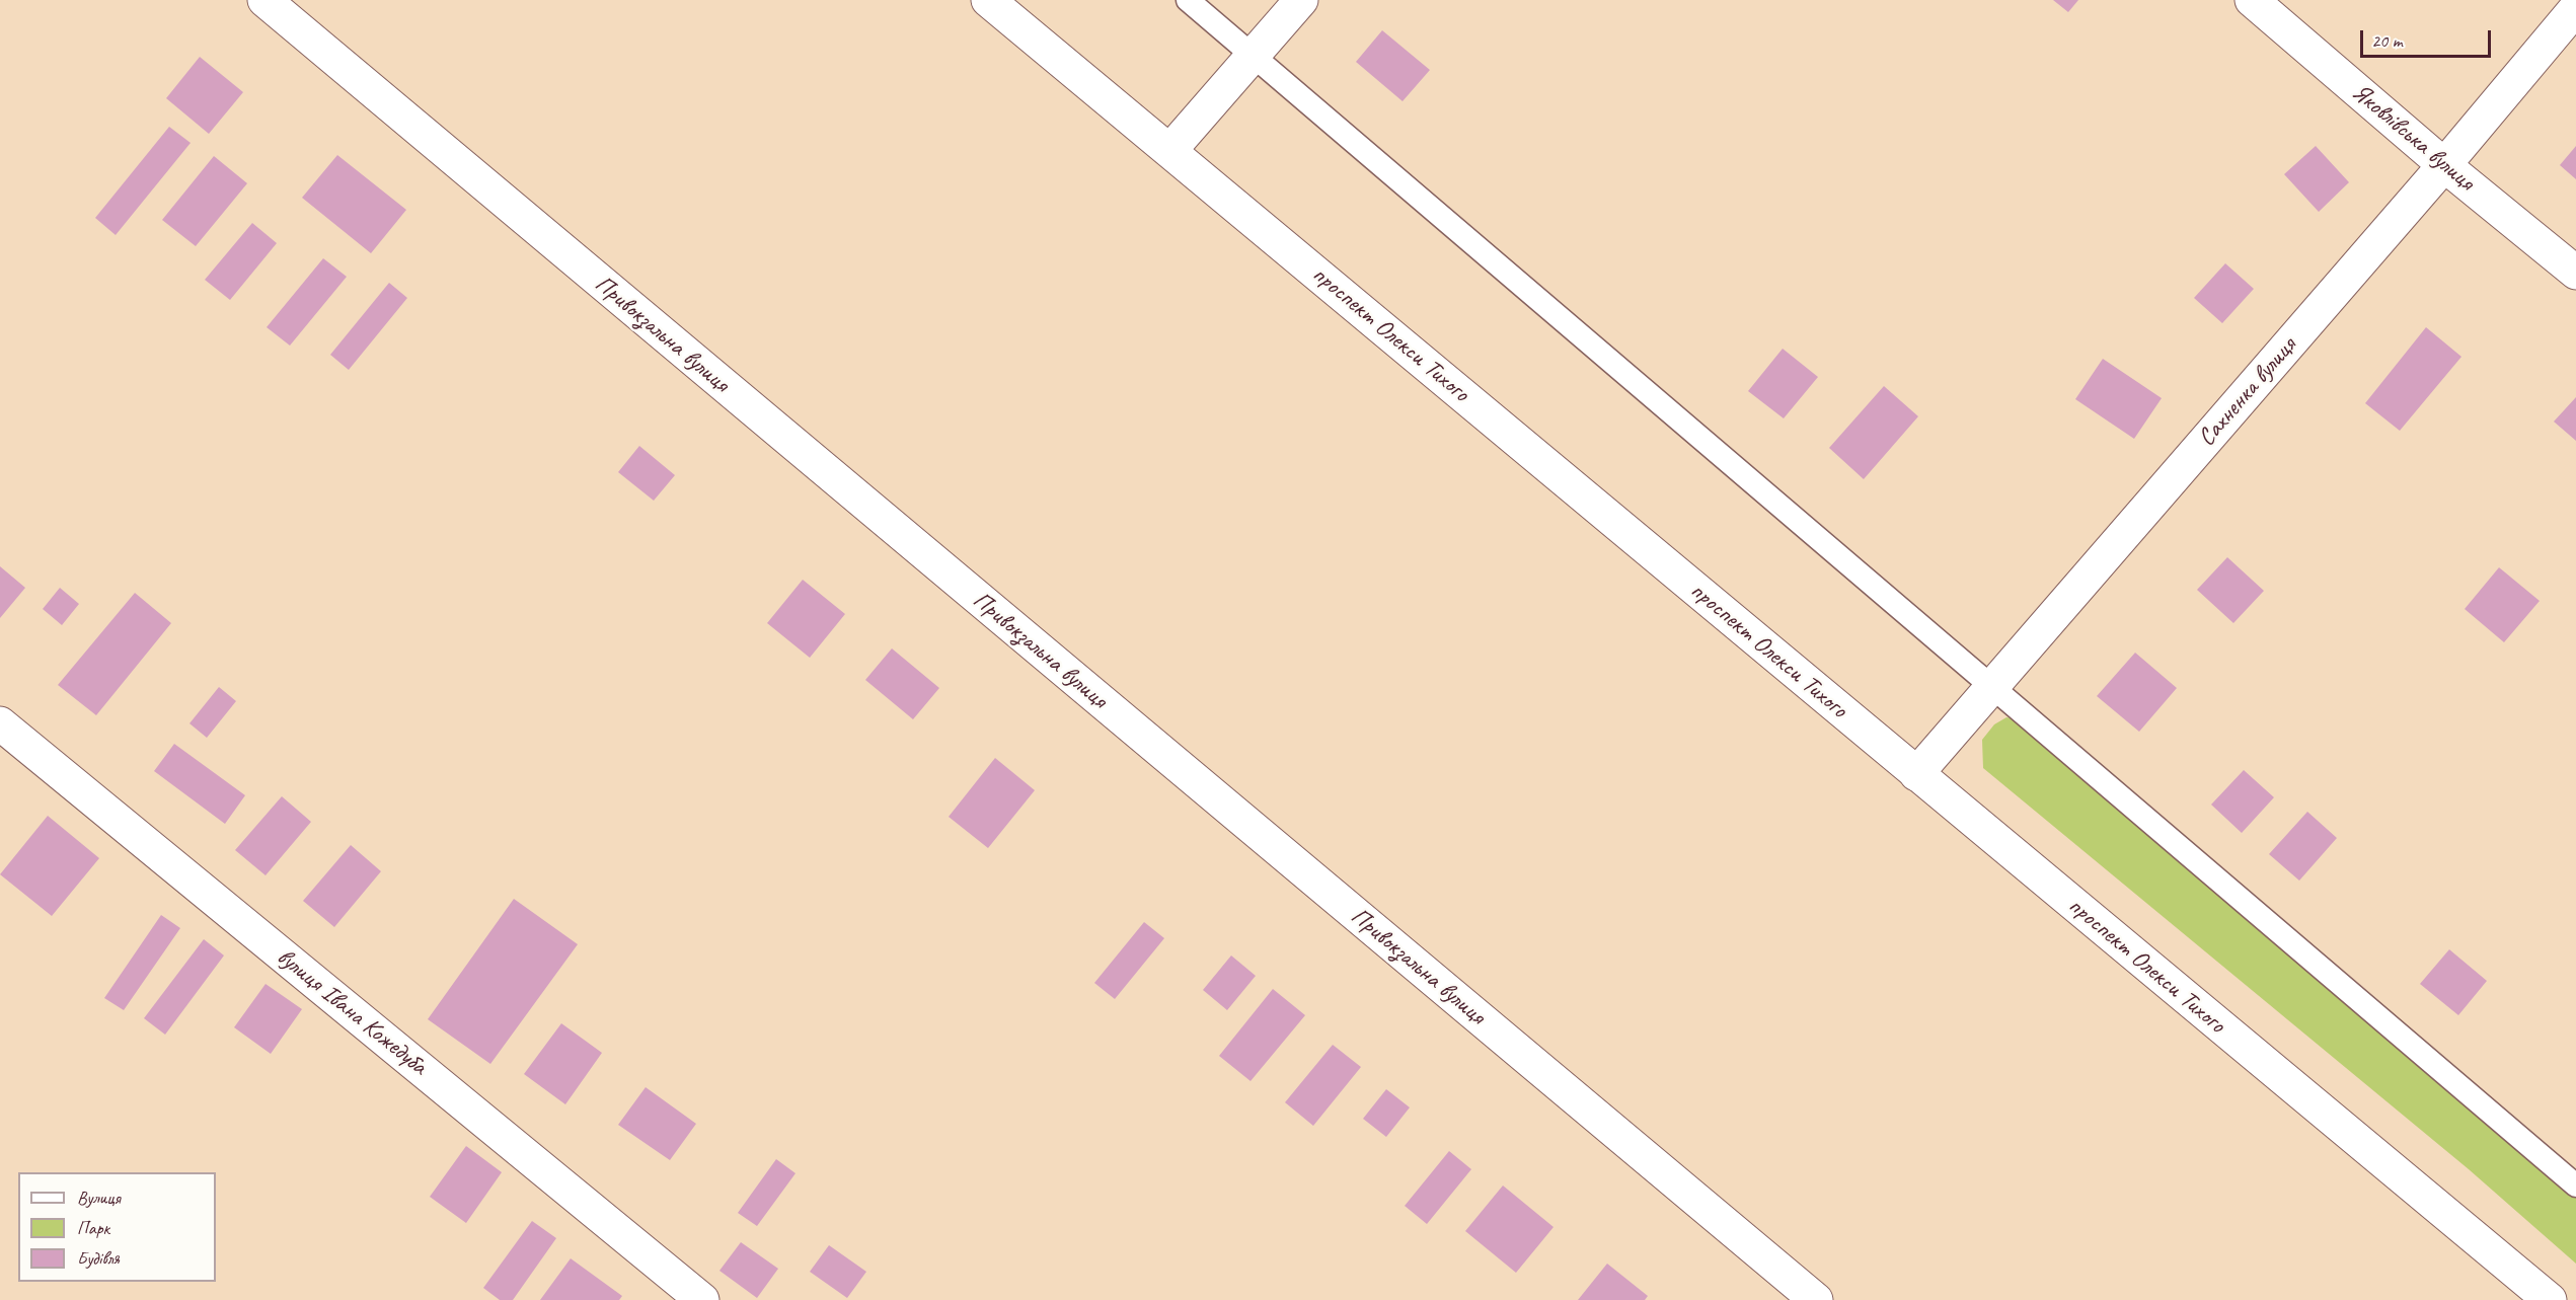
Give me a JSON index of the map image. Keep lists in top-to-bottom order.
{
  "streets": {
    "street": [
      "Яковлівська вулиця",
      "Привокзальна вулиця",
      "проспект Олекси Тихого",
      "Сахненка вулиця",
      "вулиця Івана Кожедуба"
    ]
  },
  "crossings": [
    ["Яковлівська вулиця", "Сахненка вулиця"],
    ["проспект Олекси Тихого", "Сахненка вулиця"]
  ],
  "legend": ["Вулиця", "Парк", "Будівля"],
  "scale_bar": "20 m"
}
